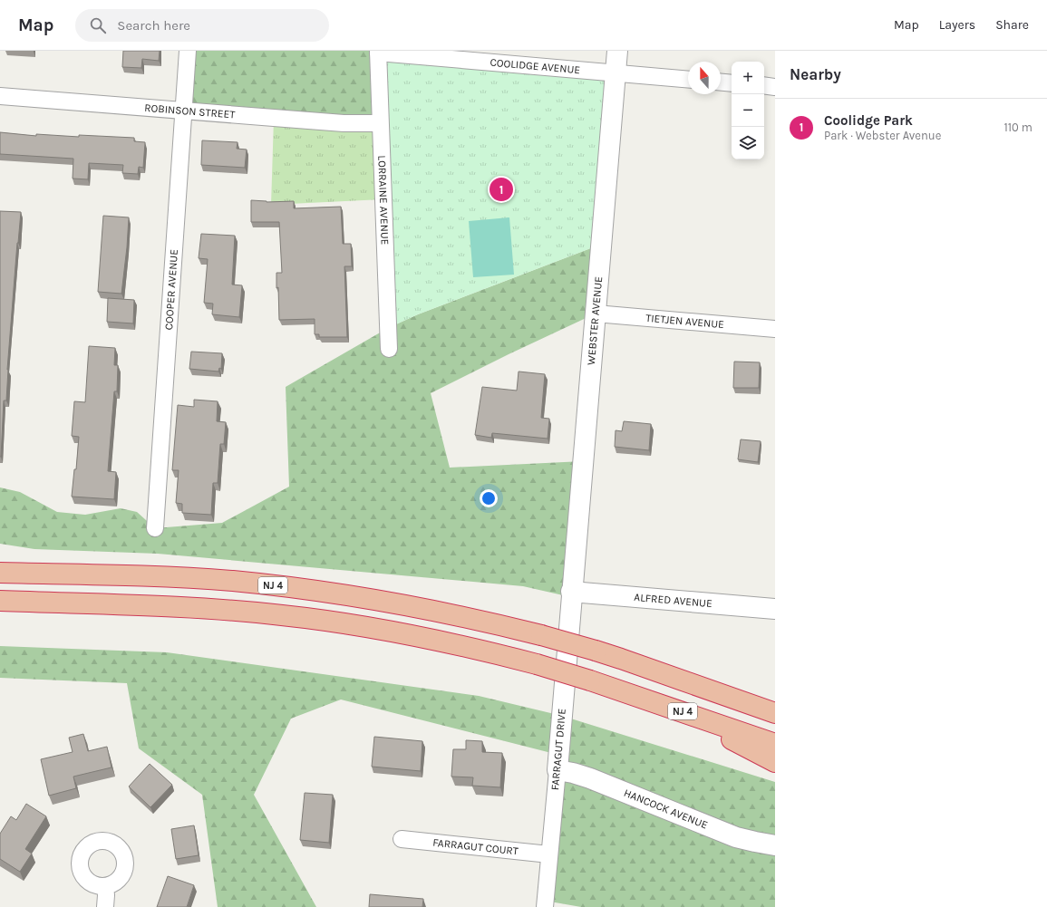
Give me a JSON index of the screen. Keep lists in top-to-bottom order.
{
  "streets": {
    "highway": ["NJ 4"],
    "street": [
      "COOLIDGE AVENUE",
      "ROBINSON STREET",
      "LORRAINE AVENUE",
      "COOPER AVENUE",
      "WEBSTER AVENUE",
      "TIETJEN AVENUE",
      "ALFRED AVENUE",
      "FARRAGUT DRIVE",
      "HANCOCK AVENUE",
      "FARRAGUT COURT"
    ]
  },
  "crossings": [
    ["COOLIDGE AVENUE", "LORRAINE AVENUE"],
    ["COOLIDGE AVENUE", "WEBSTER AVENUE"],
    ["ROBINSON STREET", "LORRAINE AVENUE"],
    ["ROBINSON STREET", "COOPER AVENUE"],
    ["WEBSTER AVENUE", "TIETJEN AVENUE"],
    ["WEBSTER AVENUE", "ALFRED AVENUE"],
    ["WEBSTER AVENUE", "FARRAGUT DRIVE"],
    ["ALFRED AVENUE", "FARRAGUT DRIVE"],
    ["FARRAGUT DRIVE", "HANCOCK AVENUE"],
    ["FARRAGUT DRIVE", "FARRAGUT COURT"]
  ],
  "north": "top",
  "page": {
    "header": "Map",
    "search": "Search here",
    "nav": ["Map", "Layers", "Share"],
    "heading": "Nearby",
    "map_buttons": ["+", "−"],
    "list": [
      {
        "mark": "1",
        "name": "Coolidge Park",
        "note": "Park · Webster Avenue",
        "value": "110 m"
      }
    ],
    "pins": "1"
  }
}
